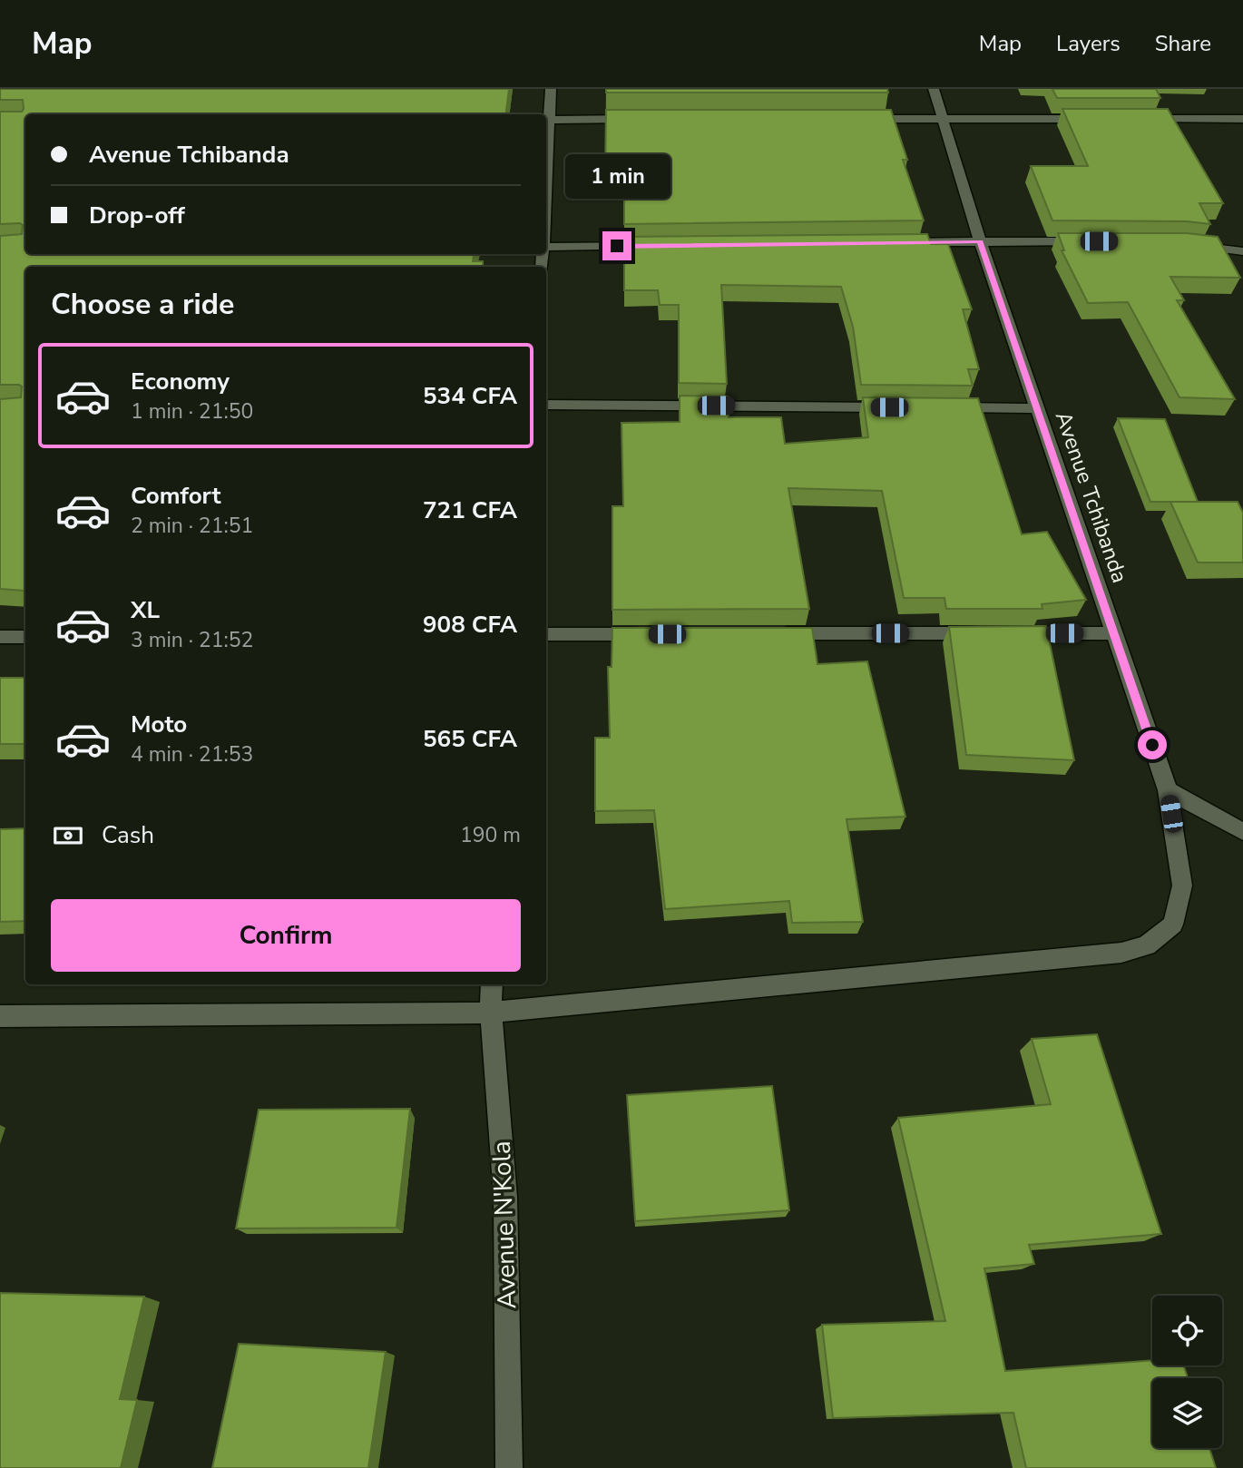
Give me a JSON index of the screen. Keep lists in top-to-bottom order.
{
  "streets": {
    "street": ["Avenue Tchibanda", "Avenue N'Kola"]
  },
  "crossings": [
    ["Avenue Tchibanda", "Avenue N'Kola"]
  ],
  "page": {
    "header": "Map",
    "nav": ["Map", "Layers", "Share"],
    "banner": ["Avenue Tchibanda", "Drop-off"],
    "bubble": "1 min",
    "heading": "Choose a ride",
    "list": [
      {
        "name": "Economy",
        "note": "1 min · 21:50",
        "value": "534 CFA"
      },
      {
        "name": "Comfort",
        "note": "2 min · 21:51",
        "value": "721 CFA"
      },
      {
        "name": "XL",
        "note": "3 min · 21:52",
        "value": "908 CFA"
      },
      {
        "name": "Moto",
        "note": "4 min · 21:53",
        "value": "565 CFA"
      }
    ],
    "pay": ["Cash", "190 m"],
    "buttons": "Confirm"
  }
}
